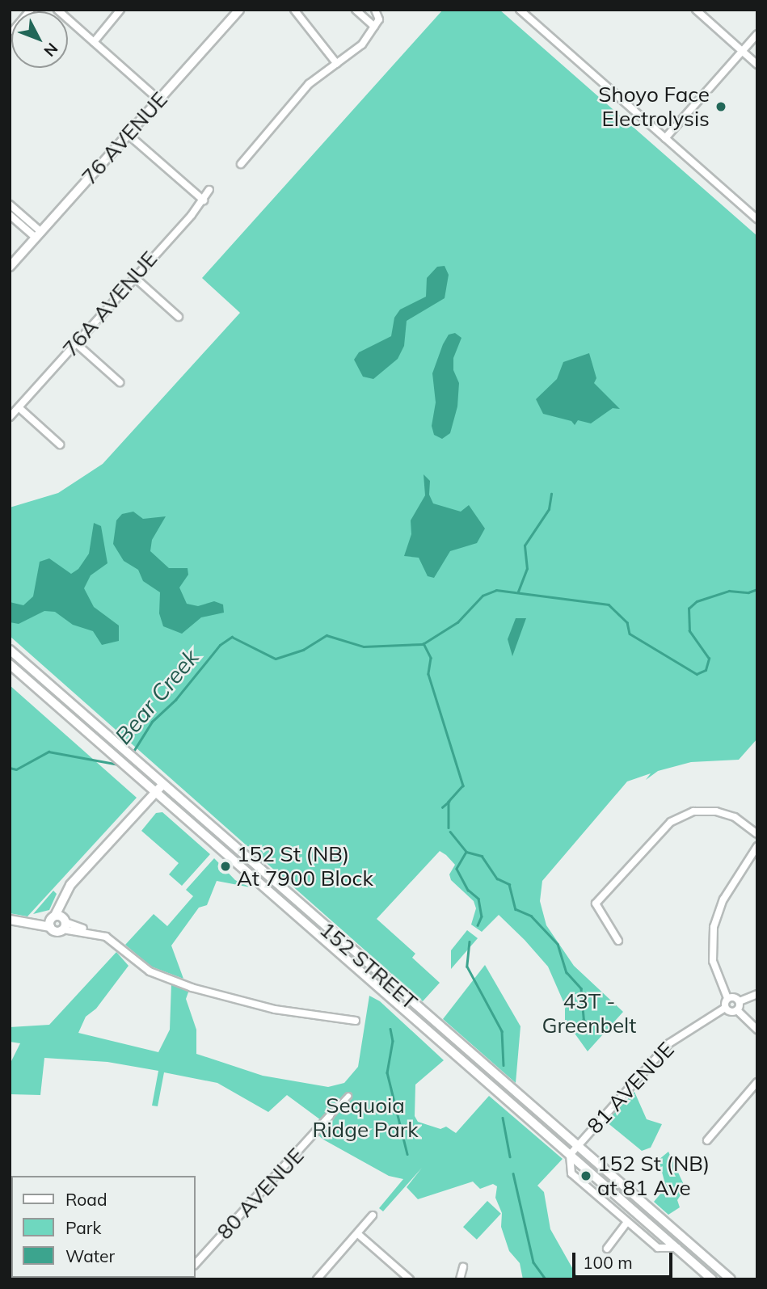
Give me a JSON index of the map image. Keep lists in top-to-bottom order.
{
  "streets": {
    "main road": ["152 STREET"],
    "street": [
      "76 AVENUE",
      "76A AVENUE",
      "81 AVENUE",
      "80 AVENUE"
    ]
  },
  "crossings": [
    ["152 STREET", "81 AVENUE"]
  ],
  "water": ["Bear Creek"],
  "parks": ["43T - Greenbelt", "Sequoia Ridge Park"],
  "places": ["Shoyo Face Electrolysis", "152 St (NB) At 7900 Block", "152 St (NB) at 81 Ave"],
  "legend": ["Road", "Park", "Water"],
  "scale_bar": "100 m",
  "north": "bottom right"
}
